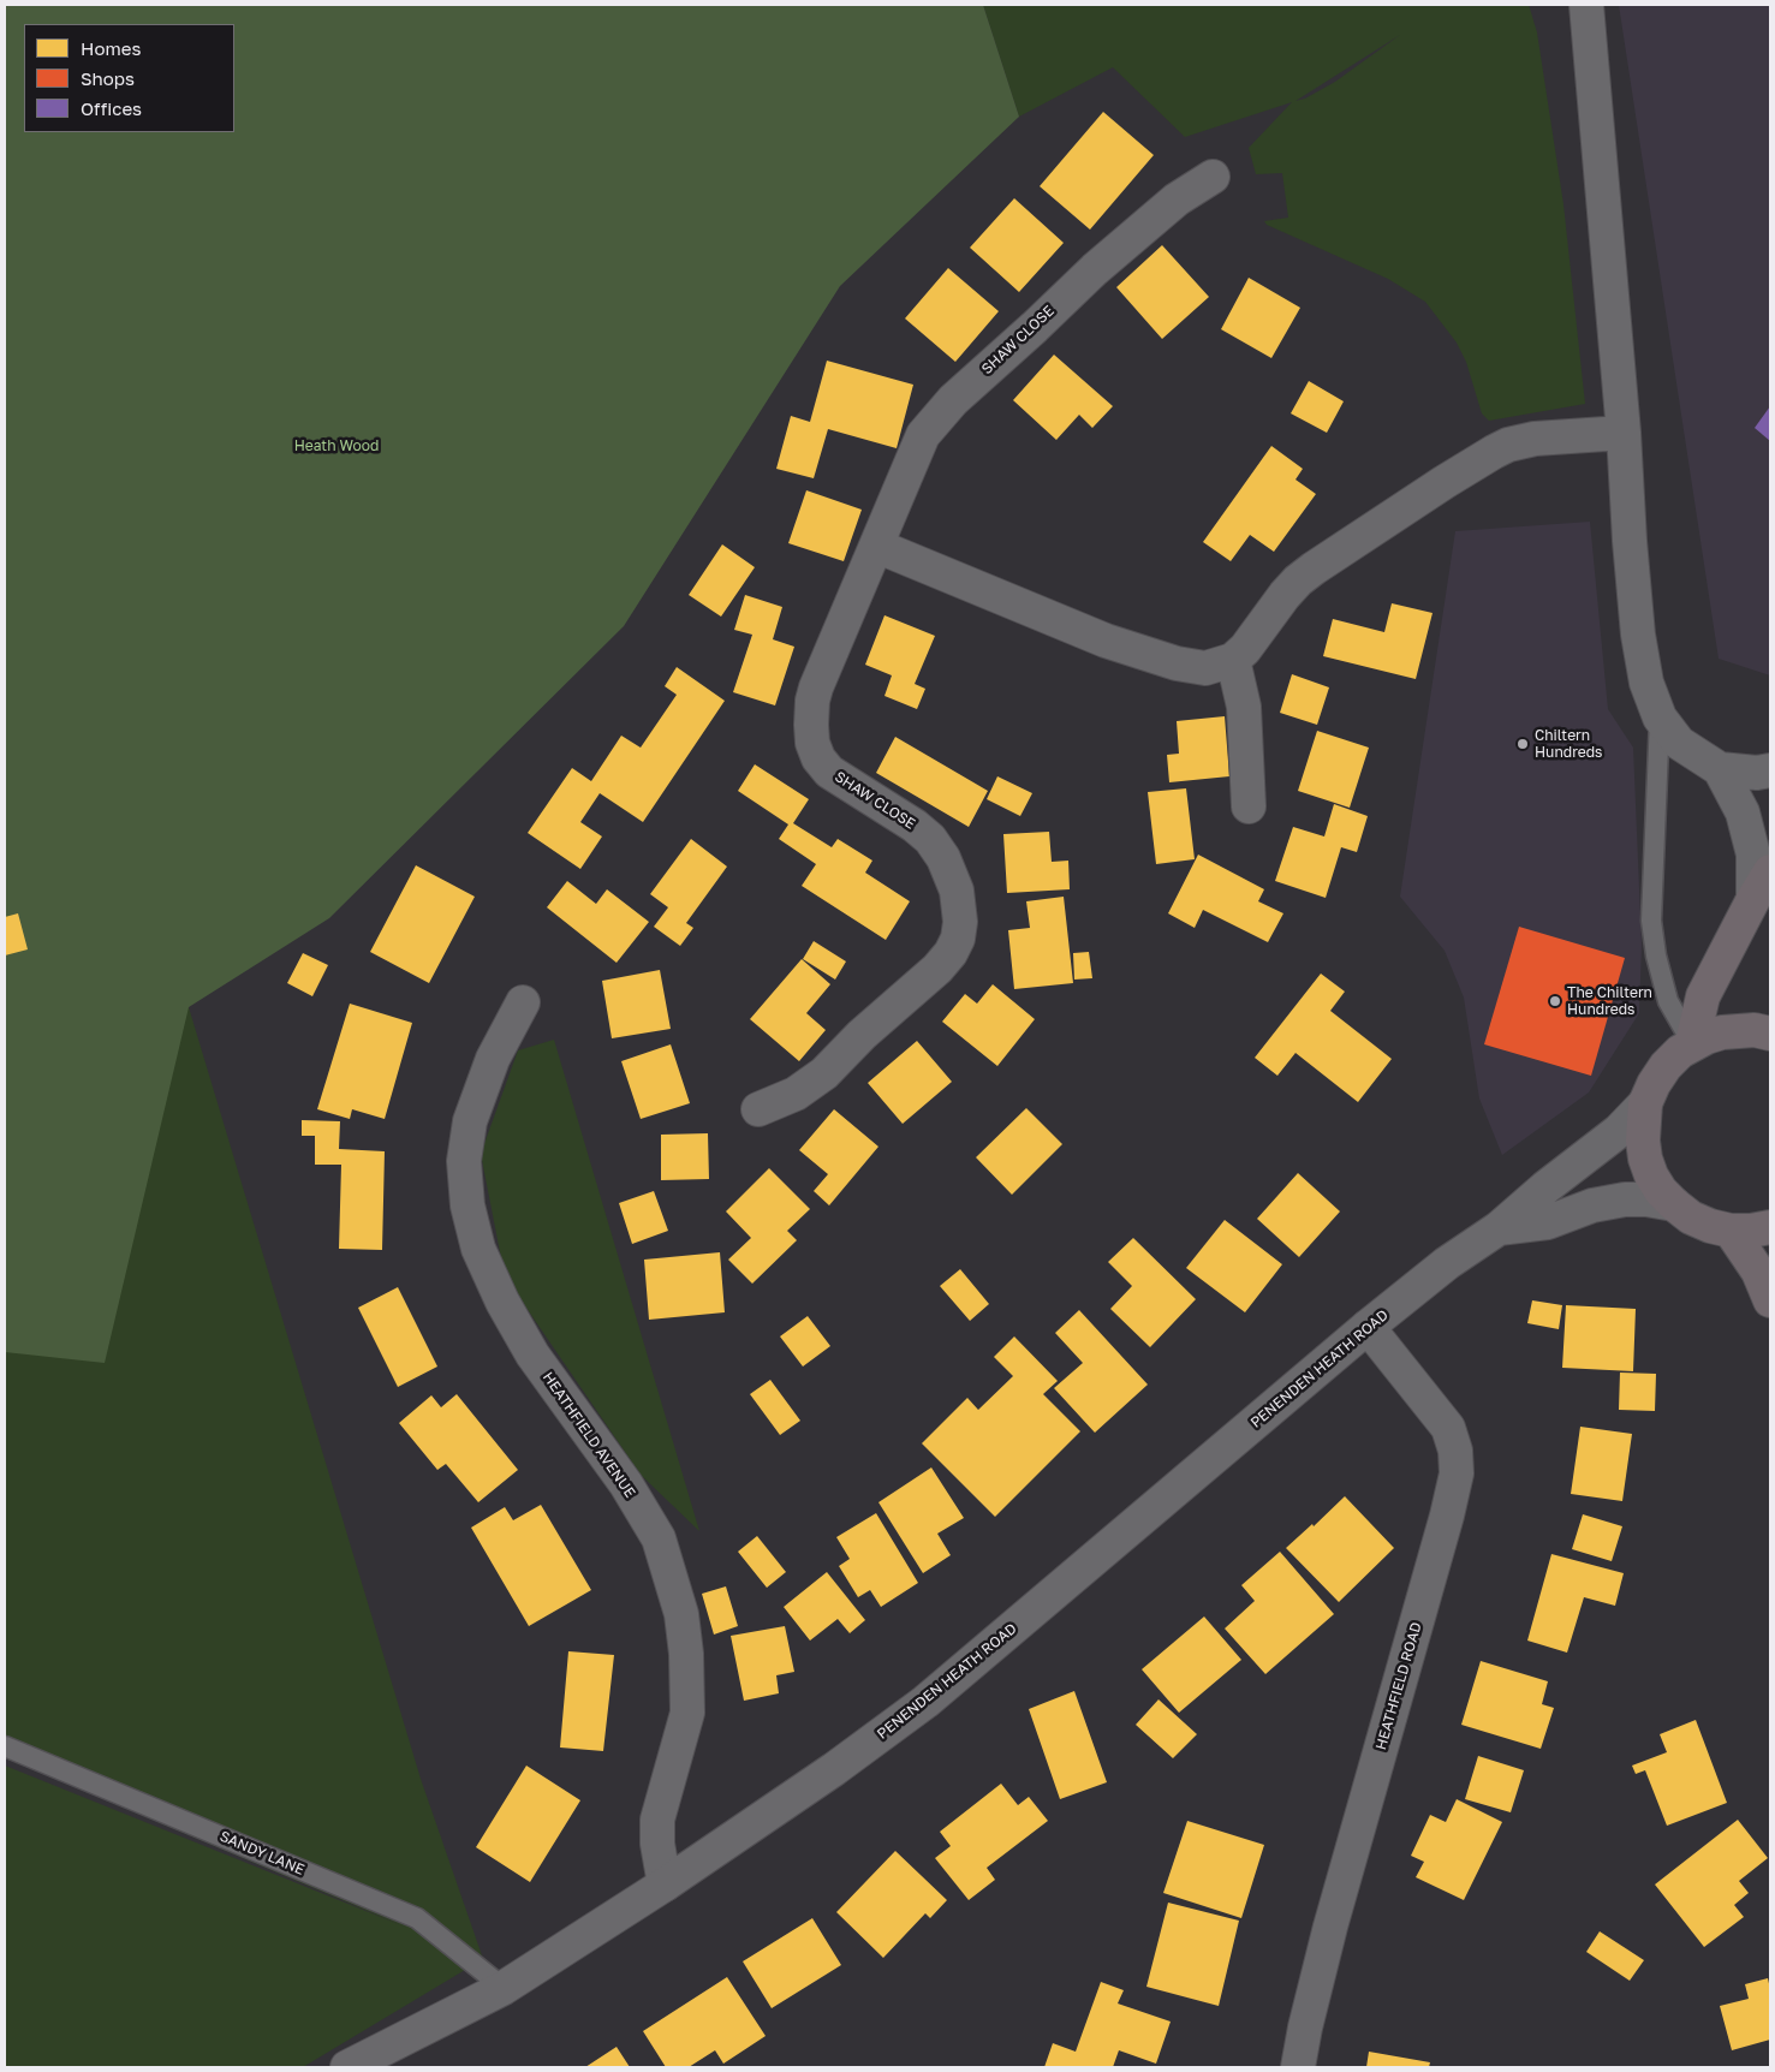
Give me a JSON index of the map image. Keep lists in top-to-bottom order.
{
  "streets": {
    "street": [
      "SHAW CLOSE",
      "PENENDEN HEATH ROAD",
      "HEATHFIELD AVENUE",
      "HEATHFIELD ROAD"
    ],
    "lane": ["SANDY LANE"]
  },
  "crossings": [
    ["PENENDEN HEATH ROAD", "HEATHFIELD AVENUE"],
    ["PENENDEN HEATH ROAD", "HEATHFIELD ROAD"],
    ["PENENDEN HEATH ROAD", "SANDY LANE"]
  ],
  "parks": ["Heath Wood"],
  "places": ["Chiltern Hundreds", "The Chiltern Hundreds"],
  "legend": ["Homes", "Shops", "Offices"]
}
